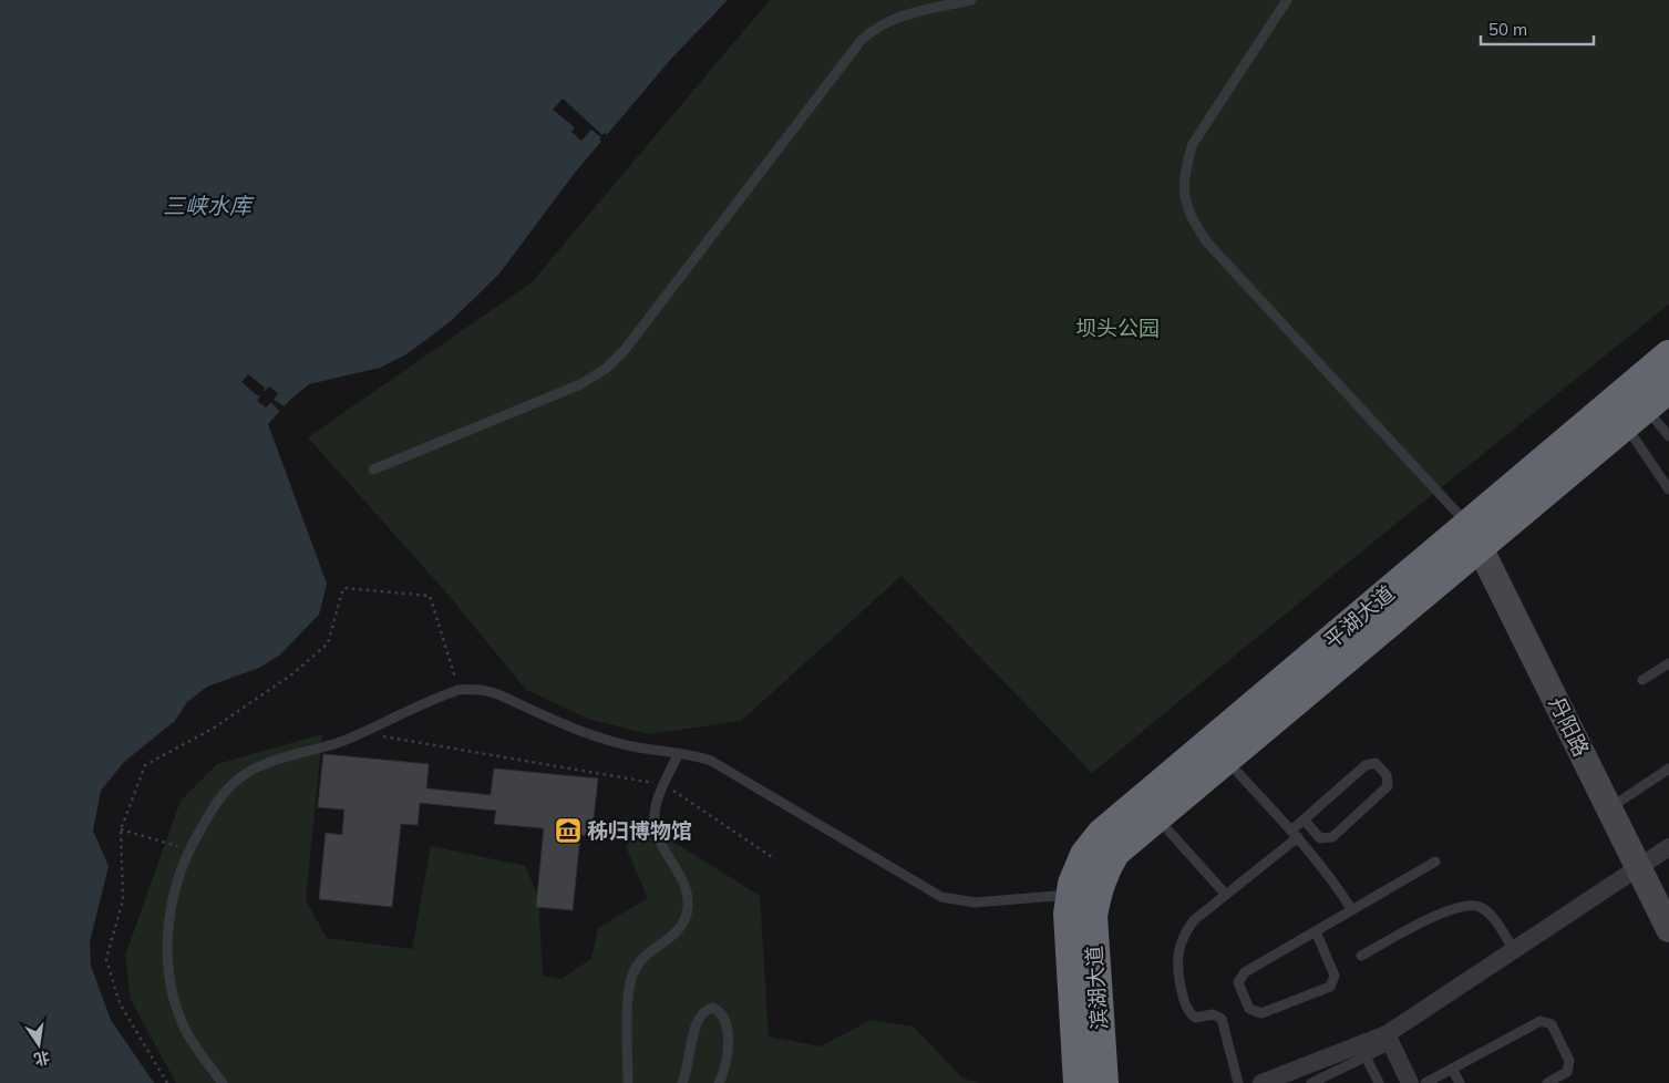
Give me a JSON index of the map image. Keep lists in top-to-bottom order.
{
  "streets": {
    "highway": ["平湖大道", "滨湖大道"],
    "main road": ["丹阳路"]
  },
  "crossings": [
    ["平湖大道", "丹阳路"],
    ["平湖大道", "滨湖大道"]
  ],
  "water": ["三峡水库"],
  "parks": ["坝头公园"],
  "places": {
    "museum": ["秭归博物馆"]
  },
  "scale_bar": "50 m",
  "north": "bottom"
}
